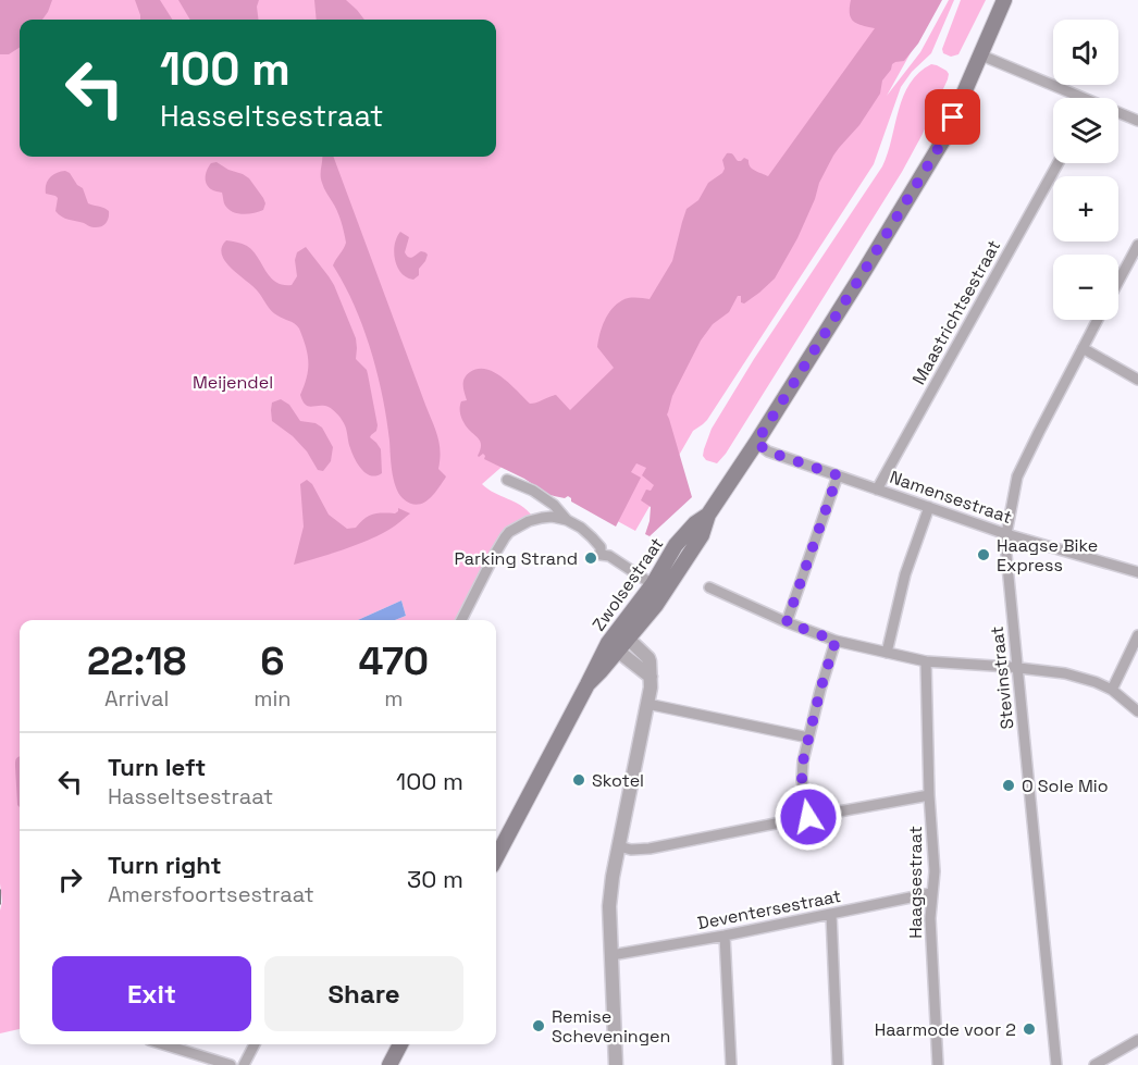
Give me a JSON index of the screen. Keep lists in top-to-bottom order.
{
  "streets": {
    "main road": ["Zwolsestraat"],
    "street": [
      "Maastrichtsestraat",
      "Namensestraat",
      "Stevinstraat",
      "Haagsestraat",
      "Deventersestraat"
    ]
  },
  "crossings": [
    ["Maastrichtsestraat", "Namensestraat"],
    ["Namensestraat", "Zwolsestraat"],
    ["Namensestraat", "Stevinstraat"],
    ["Haagsestraat", "Deventersestraat"]
  ],
  "parks": ["Meijendel"],
  "places": [
    "Haagse Bike Express",
    "Parking Strand",
    "Skotel",
    "O Sole Mio",
    "Remise Scheveningen",
    "Haarmode voor 2"
  ],
  "page": {
    "map_buttons": ["+", "−"],
    "turn": ["100 m", "Hasseltsestraat"],
    "eta": [
      "22:18",
      "Arrival",
      "6",
      "min",
      "470",
      "m"
    ],
    "list": [
      {
        "name": "Turn left",
        "note": "Hasseltsestraat",
        "value": "100 m"
      },
      {
        "name": "Turn right",
        "note": "Amersfoortsestraat",
        "value": "30 m"
      }
    ],
    "buttons": ["Exit", "Share"]
  }
}
